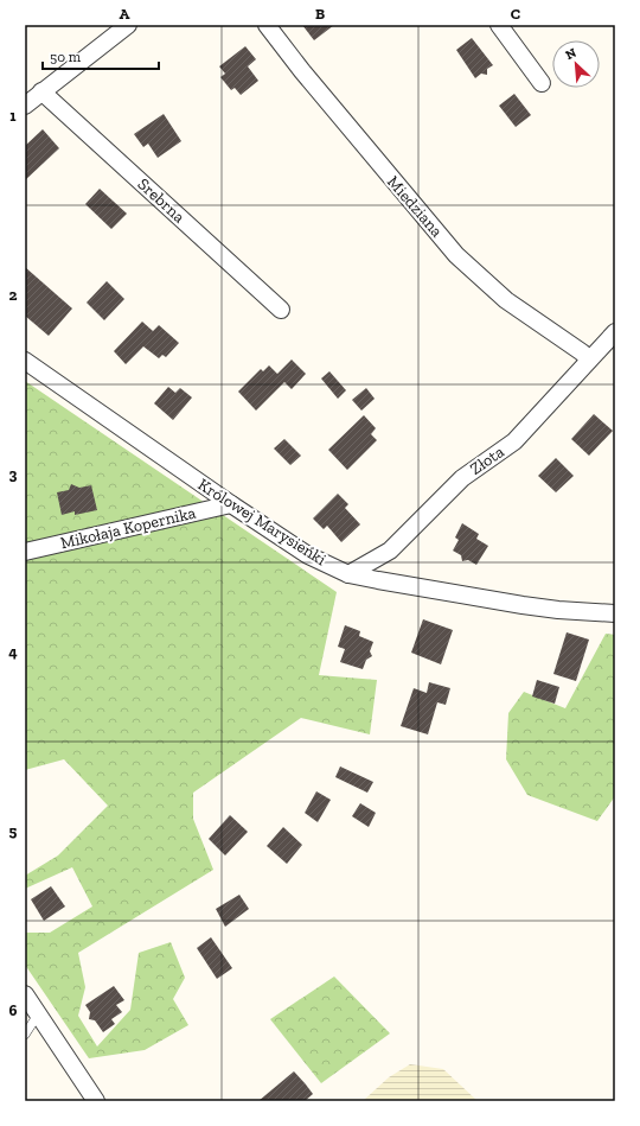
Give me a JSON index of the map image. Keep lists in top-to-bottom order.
{
  "streets": {
    "street": [
      "Srebrna",
      "Miedziana",
      "Złota",
      "Królowej Marysieńki",
      "Mikołaja Kopernika"
    ]
  },
  "crossings": [
    ["Miedziana", "Złota"],
    ["Złota", "Królowej Marysieńki"],
    ["Królowej Marysieńki", "Mikołaja Kopernika"]
  ],
  "scale_bar": "50 m",
  "north": "top left",
  "grid": {
    "columns": ["A", "B", "C"],
    "rows": [
      "1",
      "2",
      "3",
      "4",
      "5",
      "6"
    ]
  }
}
